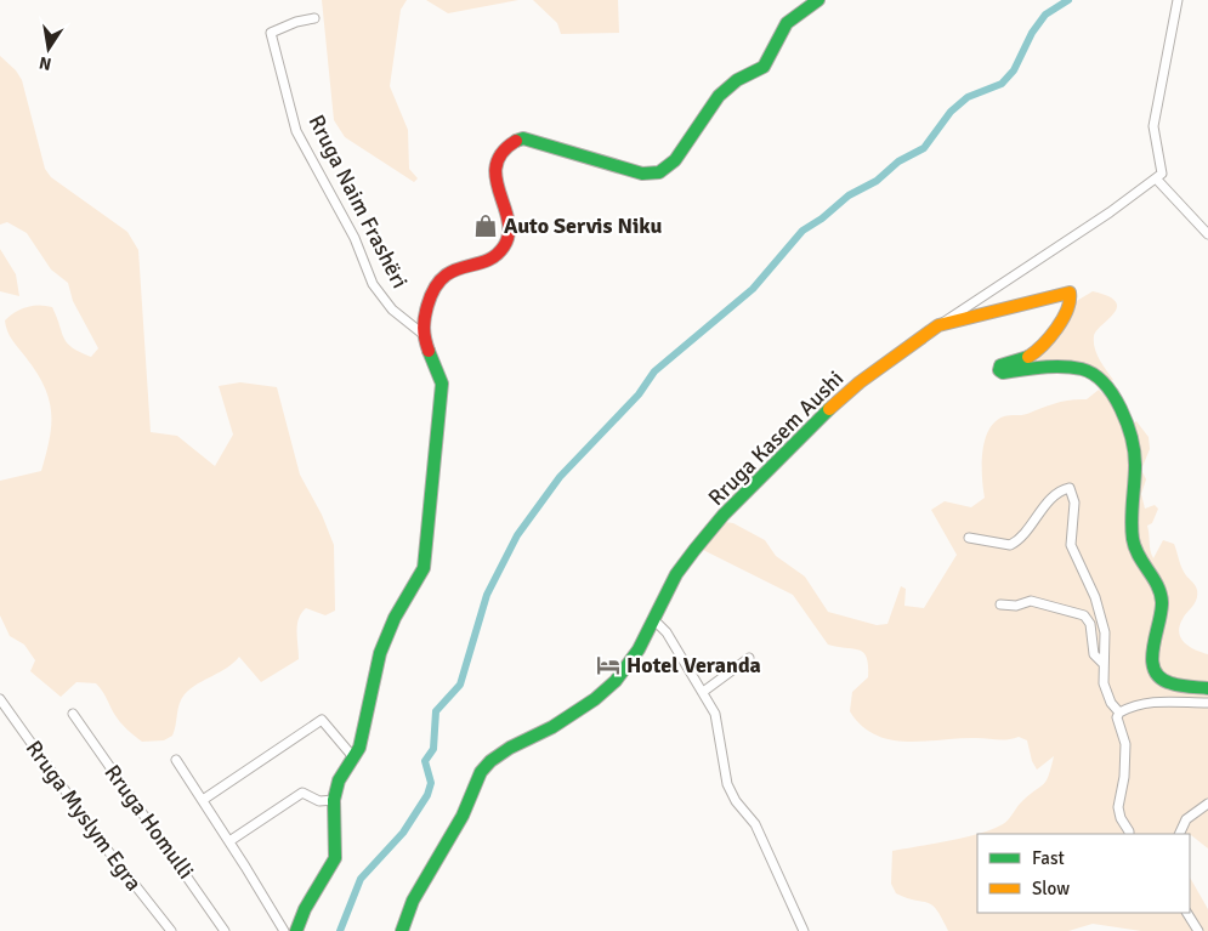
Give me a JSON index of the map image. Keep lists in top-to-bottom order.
{
  "streets": {
    "street": [
      "Rruga Naim Frashëri",
      "Rruga Kasem Aushi",
      "Rruga Myslym Egra",
      "Rruga Homulli"
    ]
  },
  "places": {
    "shop": ["Auto Servis Niku"],
    "hotel": ["Hotel Veranda"]
  },
  "legend": ["Fast", "Slow"],
  "north": "bottom"
}
